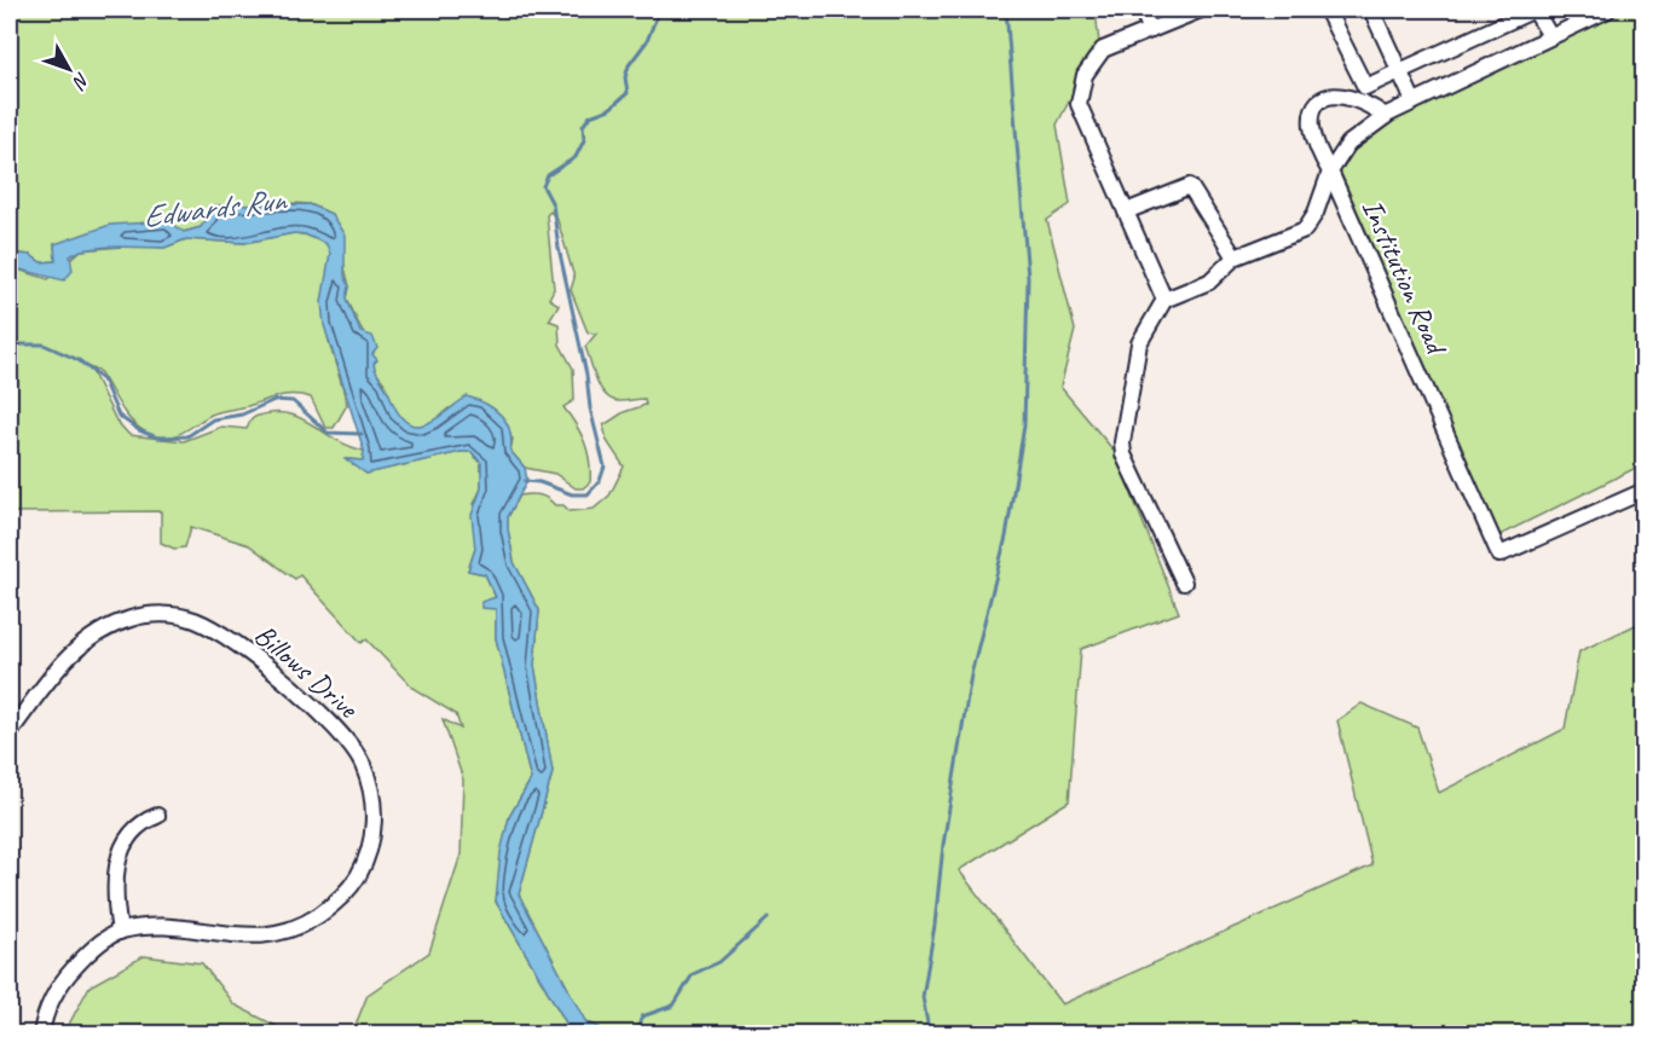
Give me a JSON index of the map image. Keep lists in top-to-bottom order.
{
  "streets": {
    "street": ["Institution Road", "Billows Drive"]
  },
  "water": ["Edwards Run"],
  "north": "bottom right"
}
